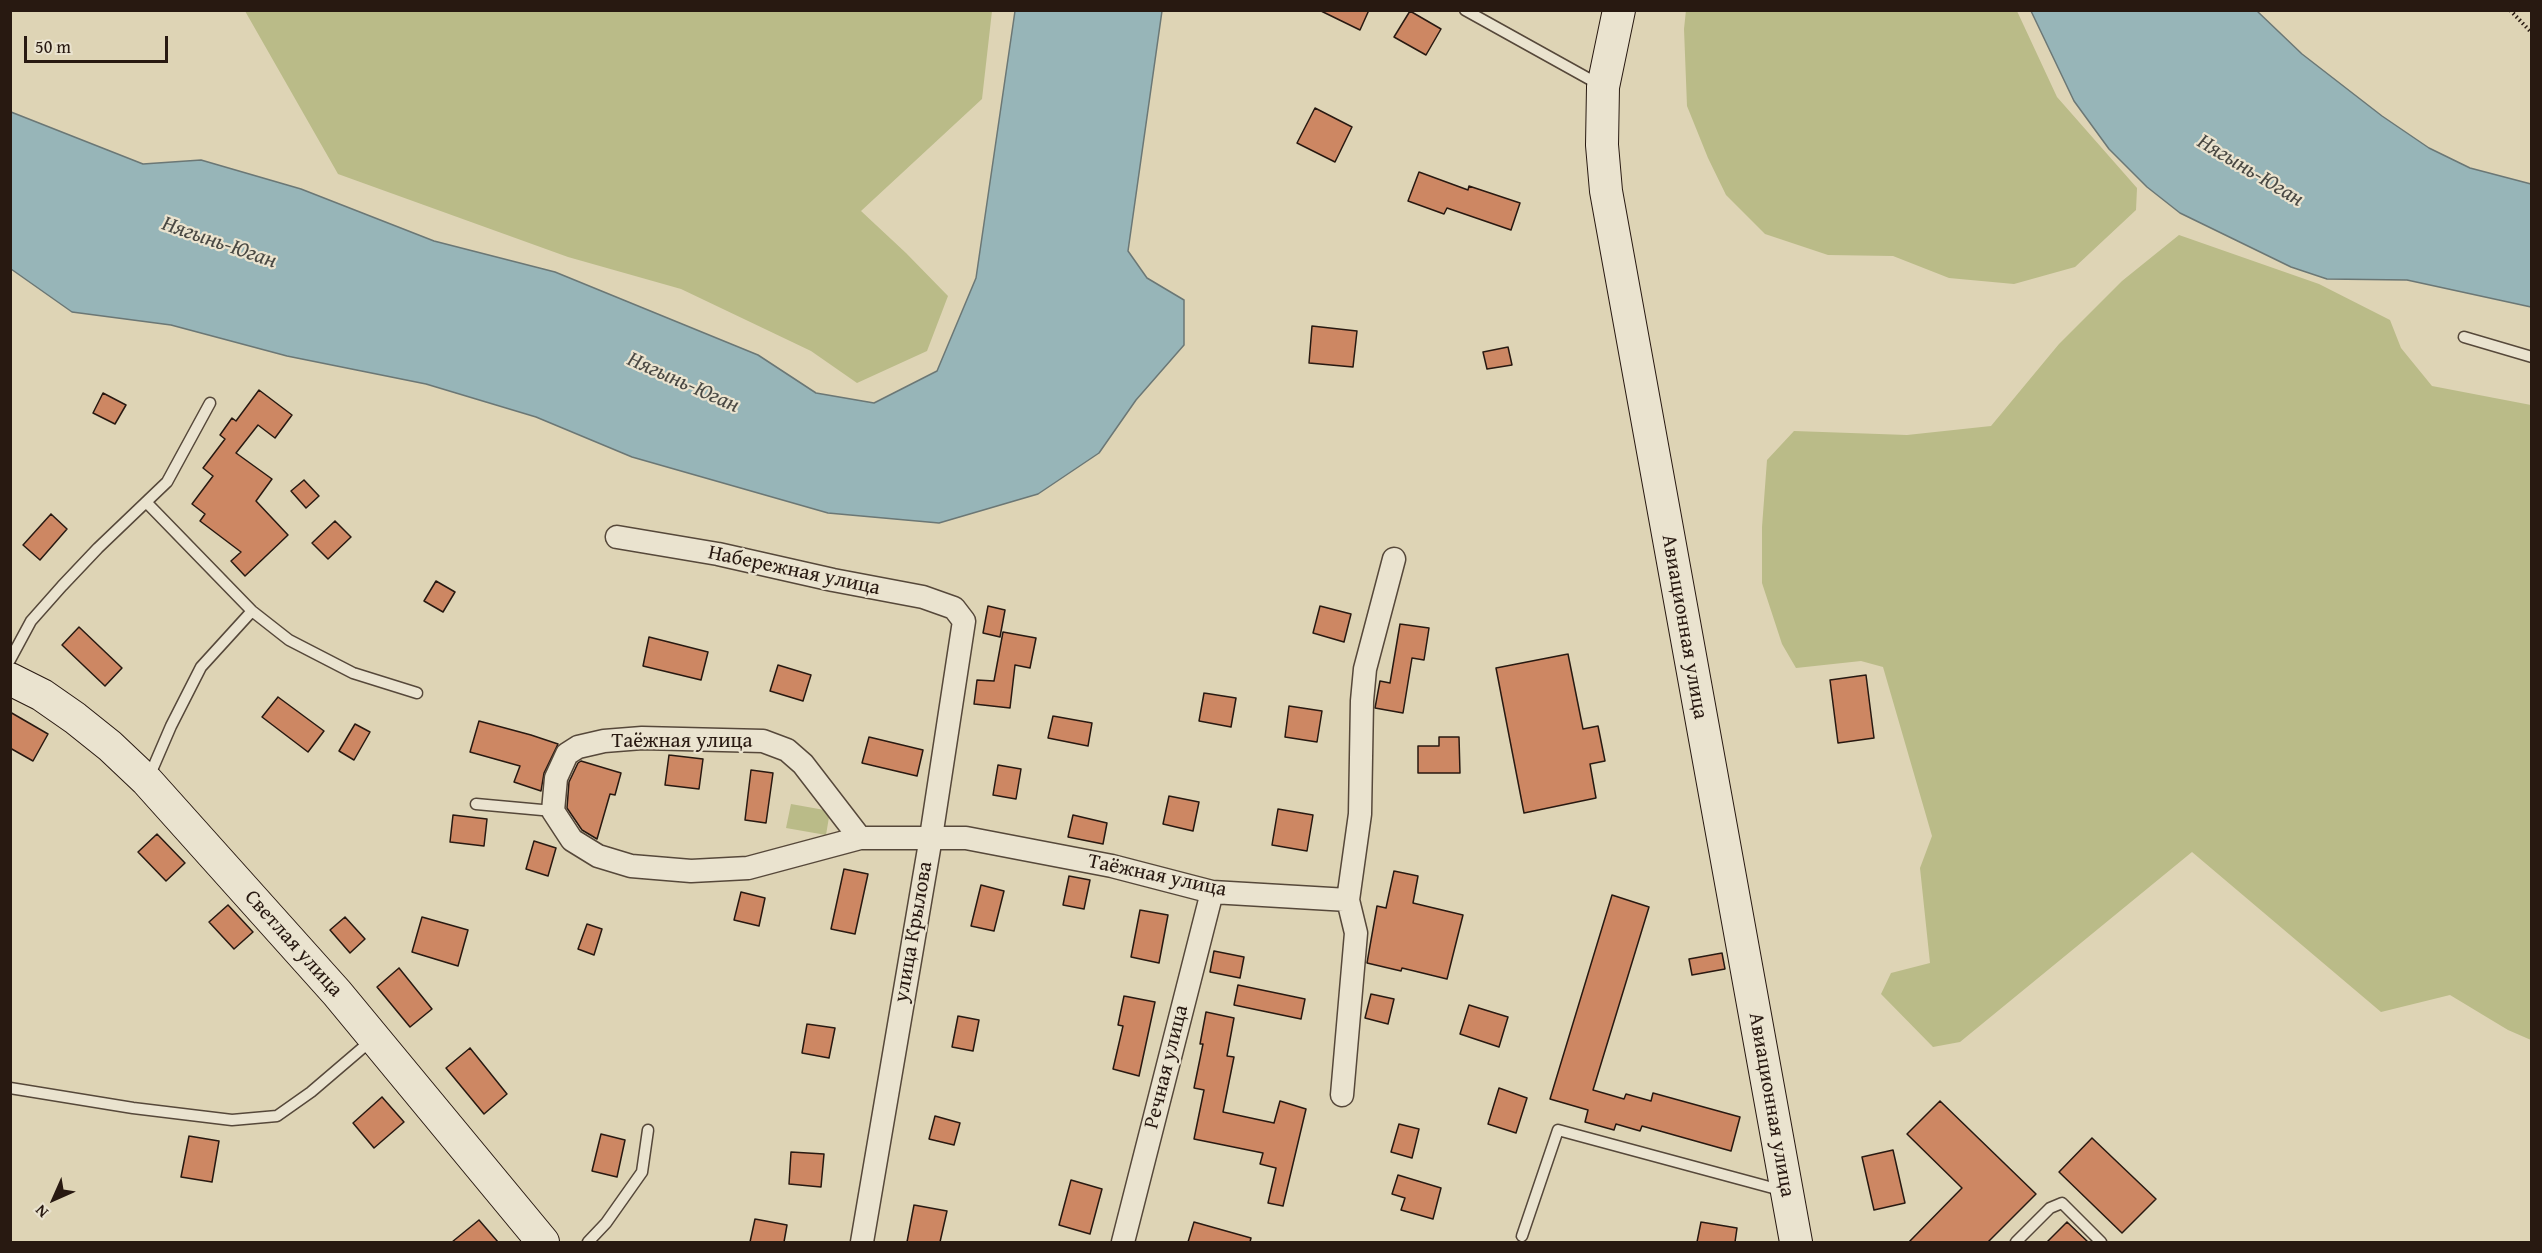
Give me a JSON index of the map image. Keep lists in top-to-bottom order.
{
  "streets": {
    "street": [
      "Набережная улица",
      "Авиационная улица",
      "Таёжная улица",
      "улица Крылова",
      "Светлая улица",
      "Речная улица"
    ]
  },
  "crossings": [
    ["Набережная улица", "улица Крылова"],
    ["Таёжная улица", "улица Крылова"],
    ["Таёжная улица", "Речная улица"]
  ],
  "water": ["Нягынь-Юган"],
  "scale_bar": "50 m",
  "north": "bottom left"
}
